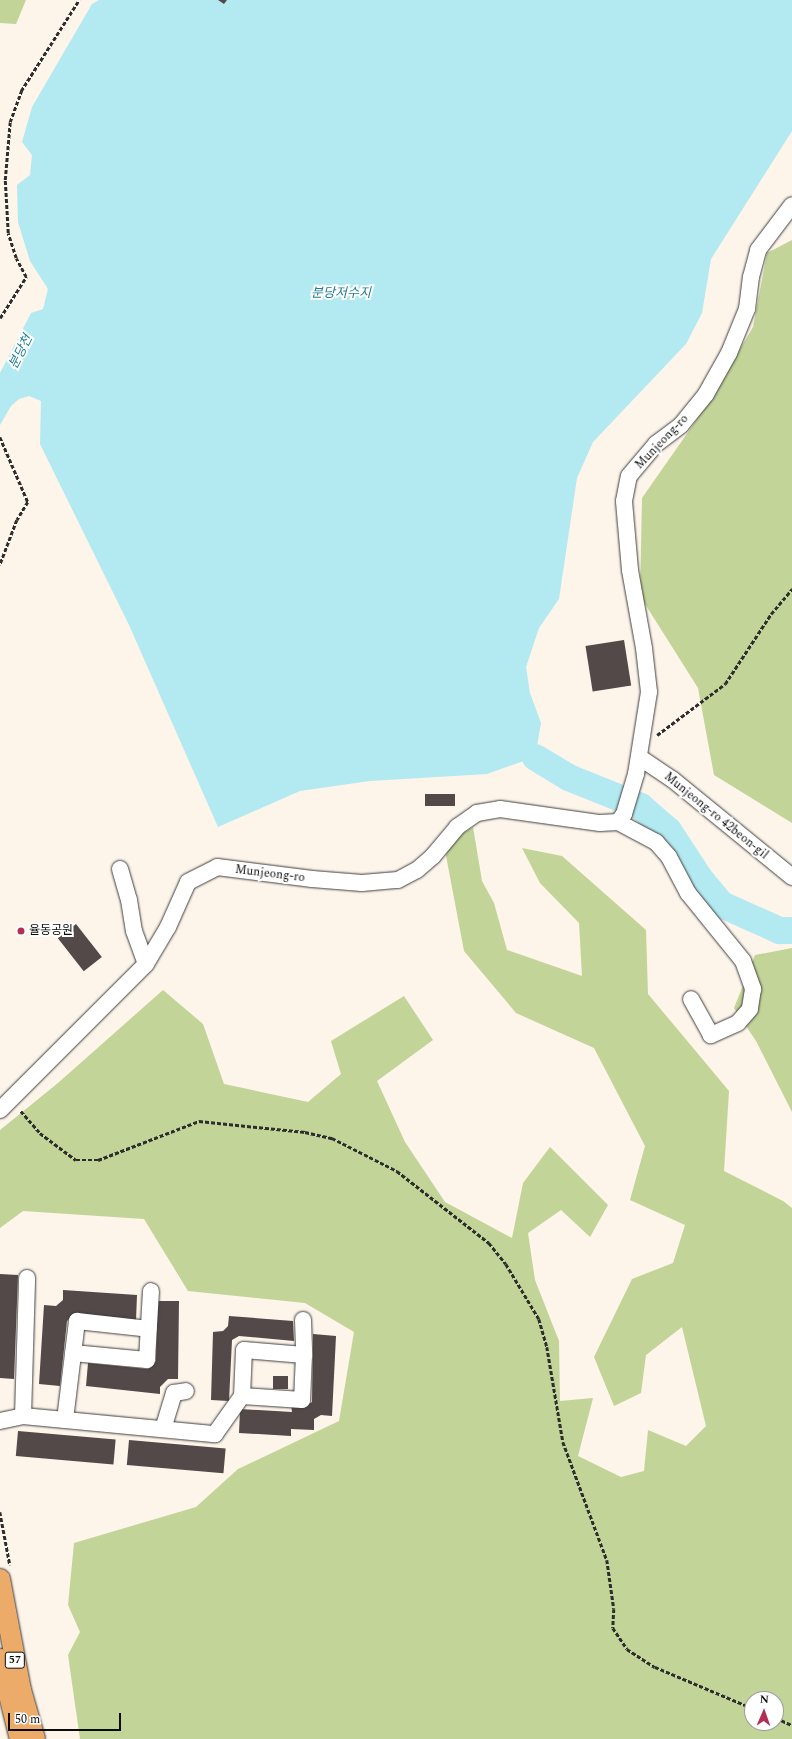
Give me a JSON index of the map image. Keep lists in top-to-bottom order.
{
  "streets": {
    "main road": ["57"],
    "street": ["Munjeong-ro", "Munjeong-ro 42beon-gil"]
  },
  "crossings": [
    ["Munjeong-ro", "Munjeong-ro 42beon-gil"]
  ],
  "water": ["분당저수지", "분당천"],
  "places": ["율동공원"],
  "scale_bar": "50 m",
  "north": "top"
}
